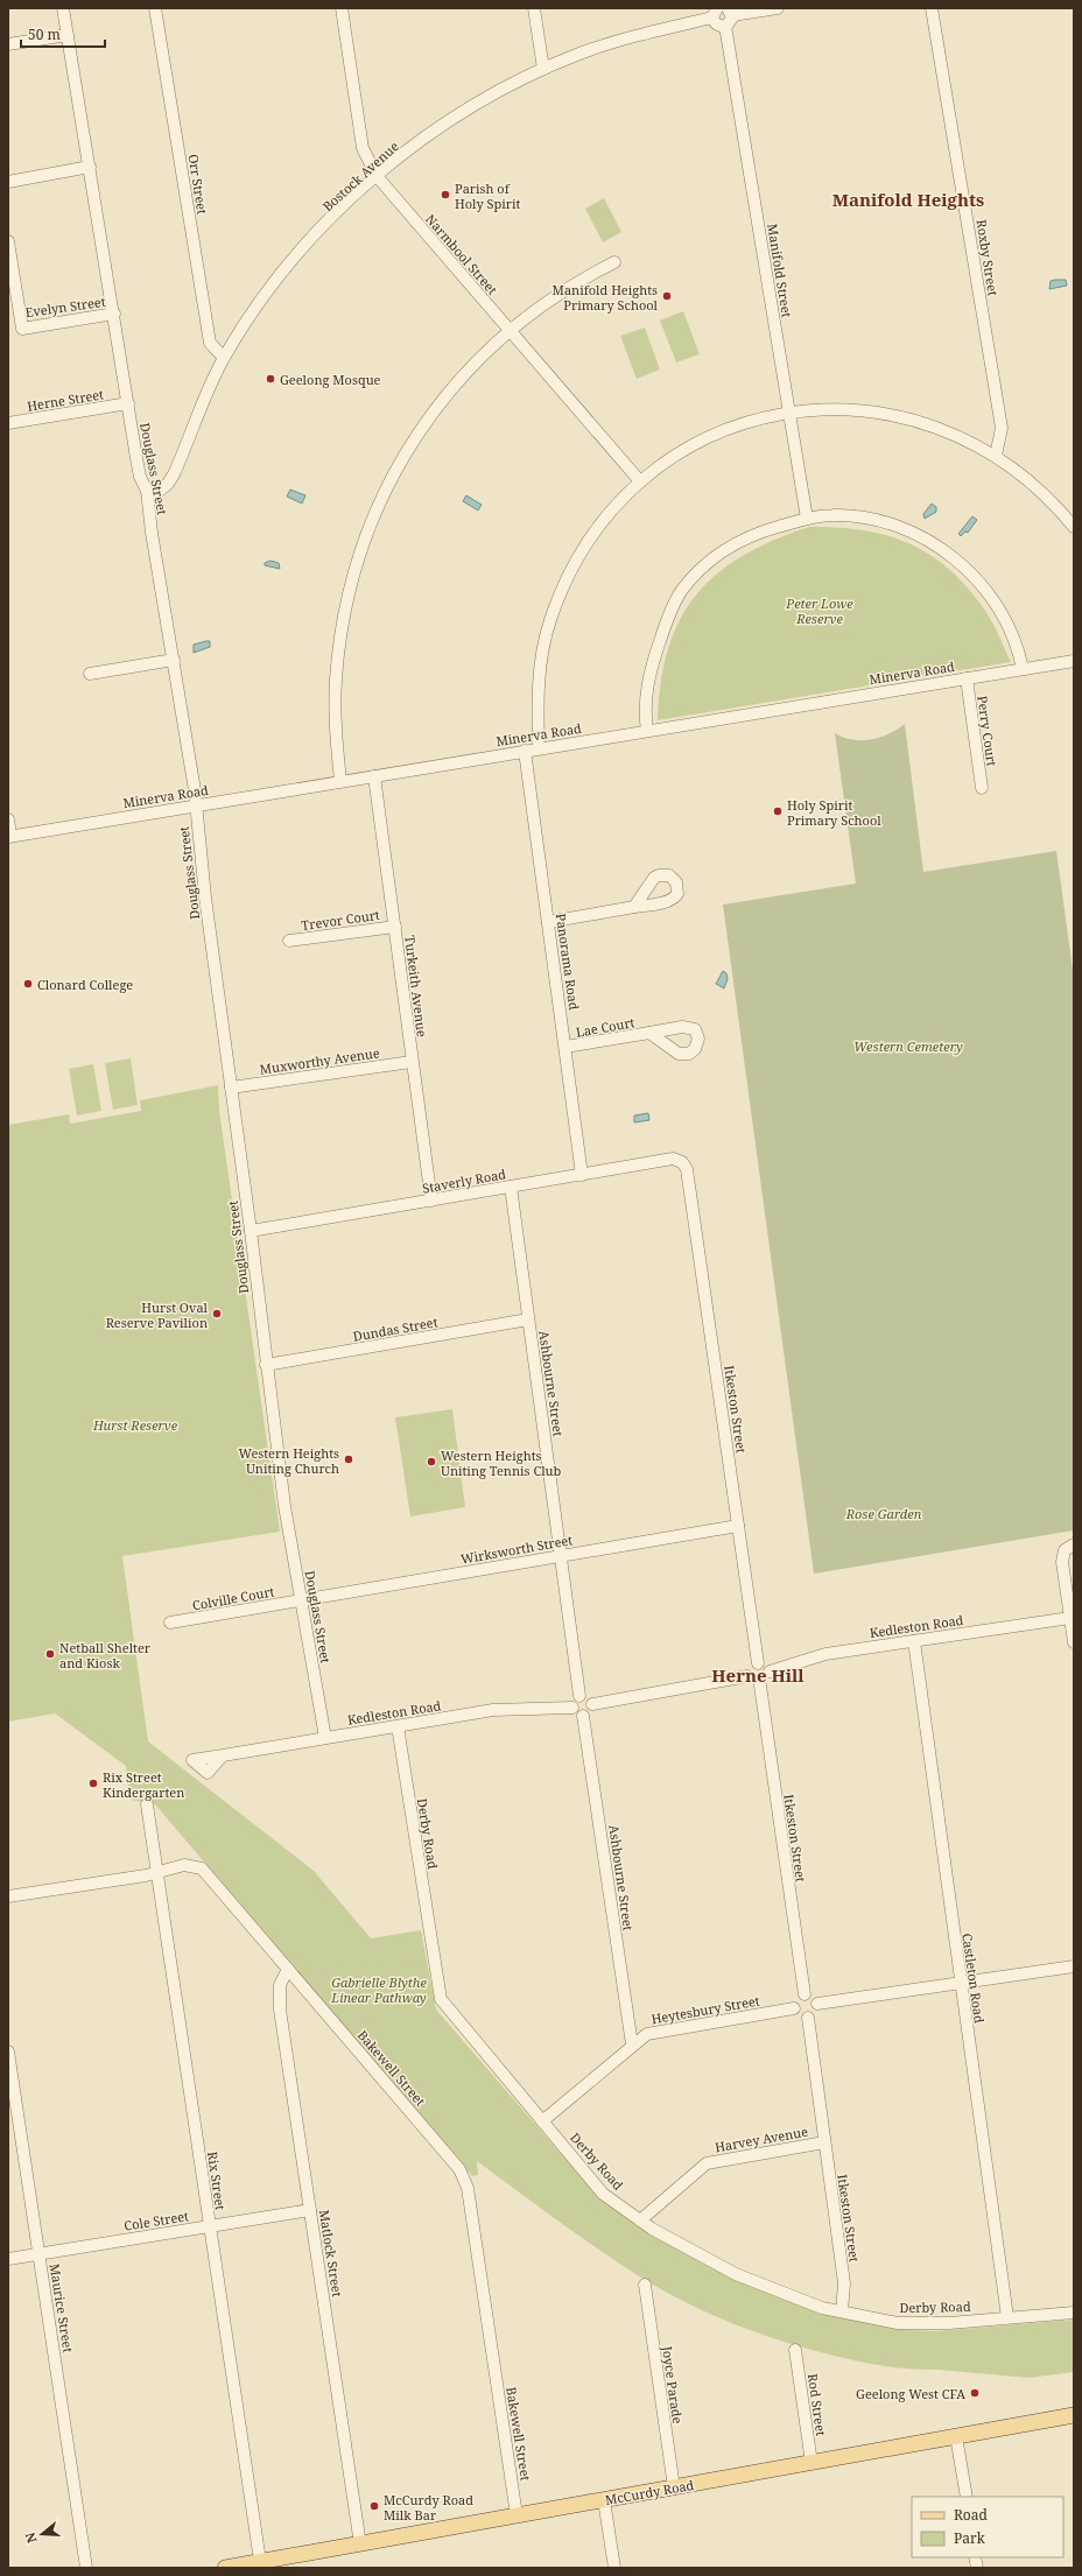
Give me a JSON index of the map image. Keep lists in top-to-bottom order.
{
  "streets": {
    "main road": ["McCurdy Road"],
    "street": [
      "Bostock Avenue",
      "Orr Street",
      "Narmbool Street",
      "Roxby Street",
      "Manifold Street",
      "Evelyn Street",
      "Herne Street",
      "Douglass Street",
      "Minerva Road",
      "Perry Court",
      "Trevor Court",
      "Panorama Road",
      "Turkeith Avenue",
      "Lae Court",
      "Muxworthy Avenue",
      "Staverly Road",
      "Dundas Street",
      "Ashbourne Street",
      "Itkeston Street",
      "Wirksworth Street",
      "Colville Court",
      "Kedleston Road",
      "Derby Road",
      "Castleton Road",
      "Heytesbury Street",
      "Bakewell Street",
      "Harvey Avenue",
      "Rix Street",
      "Cole Street",
      "Matlock Street",
      "Maurice Street",
      "Joyce Parade",
      "Rod Street"
    ]
  },
  "crossings": [
    ["Bostock Avenue", "Orr Street"],
    ["Bostock Avenue", "Narmbool Street"],
    ["Bostock Avenue", "Douglass Street"],
    ["Evelyn Street", "Douglass Street"],
    ["Herne Street", "Douglass Street"],
    ["Douglass Street", "Minerva Road"],
    ["Douglass Street", "Muxworthy Avenue"],
    ["Douglass Street", "Staverly Road"],
    ["Douglass Street", "Dundas Street"],
    ["Douglass Street", "Wirksworth Street"],
    ["Douglass Street", "Colville Court"],
    ["Douglass Street", "Kedleston Road"],
    ["Minerva Road", "Perry Court"],
    ["Minerva Road", "Panorama Road"],
    ["Minerva Road", "Turkeith Avenue"],
    ["Trevor Court", "Turkeith Avenue"],
    ["Panorama Road", "Lae Court"],
    ["Panorama Road", "Staverly Road"],
    ["Turkeith Avenue", "Muxworthy Avenue"],
    ["Turkeith Avenue", "Staverly Road"],
    ["Staverly Road", "Ashbourne Street"],
    ["Staverly Road", "Itkeston Street"],
    ["Dundas Street", "Ashbourne Street"],
    ["Ashbourne Street", "Wirksworth Street"],
    ["Ashbourne Street", "Kedleston Road"],
    ["Ashbourne Street", "Heytesbury Street"],
    ["Itkeston Street", "Wirksworth Street"],
    ["Itkeston Street", "Kedleston Road"],
    ["Itkeston Street", "Derby Road"],
    ["Itkeston Street", "Heytesbury Street"],
    ["Itkeston Street", "Harvey Avenue"],
    ["Wirksworth Street", "Colville Court"],
    ["Kedleston Road", "Derby Road"],
    ["Kedleston Road", "Castleton Road"],
    ["Derby Road", "Castleton Road"],
    ["Derby Road", "Heytesbury Street"],
    ["Derby Road", "Harvey Avenue"],
    ["Bakewell Street", "Rix Street"],
    ["Bakewell Street", "Matlock Street"],
    ["Bakewell Street", "McCurdy Road"],
    ["Rix Street", "Cole Street"],
    ["Rix Street", "McCurdy Road"],
    ["Cole Street", "Matlock Street"],
    ["Cole Street", "Maurice Street"],
    ["Matlock Street", "McCurdy Road"],
    ["Joyce Parade", "McCurdy Road"],
    ["Rod Street", "McCurdy Road"]
  ],
  "districts": ["Manifold Heights", "Herne Hill"],
  "parks": [
    "Peter Lowe Reserve",
    "Western Cemetery",
    "Hurst Reserve",
    "Rose Garden",
    "Gabrielle Blythe Linear Pathway"
  ],
  "places": [
    "Parish of Holy Spirit",
    "Manifold Heights Primary School",
    "Geelong Mosque",
    "Holy Spirit Primary School",
    "Clonard College",
    "Hurst Oval Reserve Pavilion",
    "Western Heights Uniting Church",
    "Western Heights Uniting Tennis Club",
    "Netball Shelter and Kiosk",
    "Rix Street Kindergarten",
    "Geelong West CFA",
    "McCurdy Road Milk Bar"
  ],
  "legend": ["Road", "Park"],
  "scale_bar": "50 m",
  "north": "left"
}
